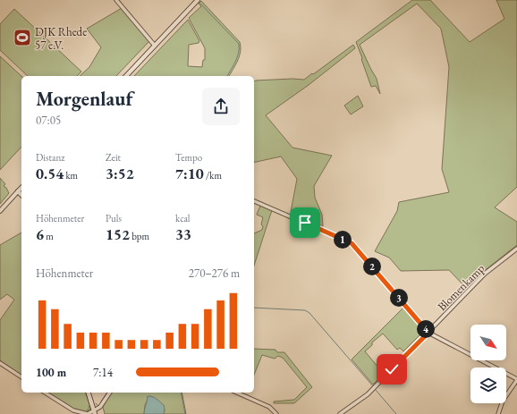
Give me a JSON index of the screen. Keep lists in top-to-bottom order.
{
  "streets": {
    "street": ["Blomenkamp"]
  },
  "places": {
    "sports": ["DJK Rhede 57 e.V."]
  },
  "north": "bottom right",
  "page": {
    "heading": ["Morgenlauf", "07:05"],
    "stats": [
      ["Distanz", "0.54 km"],
      ["Zeit", "3:52"],
      ["Tempo", "7:10 /km"],
      ["Höhenmeter", "6 m"],
      ["Puls", "152 bpm"],
      ["kcal", "33"]
    ],
    "pins": [
      "1",
      "2",
      "3",
      "4"
    ],
    "chart": ["Höhenmeter", "270–276 m"],
    "list": [
      {
        "name": "100 m",
        "note": "7:14"
      }
    ]
  }
}
